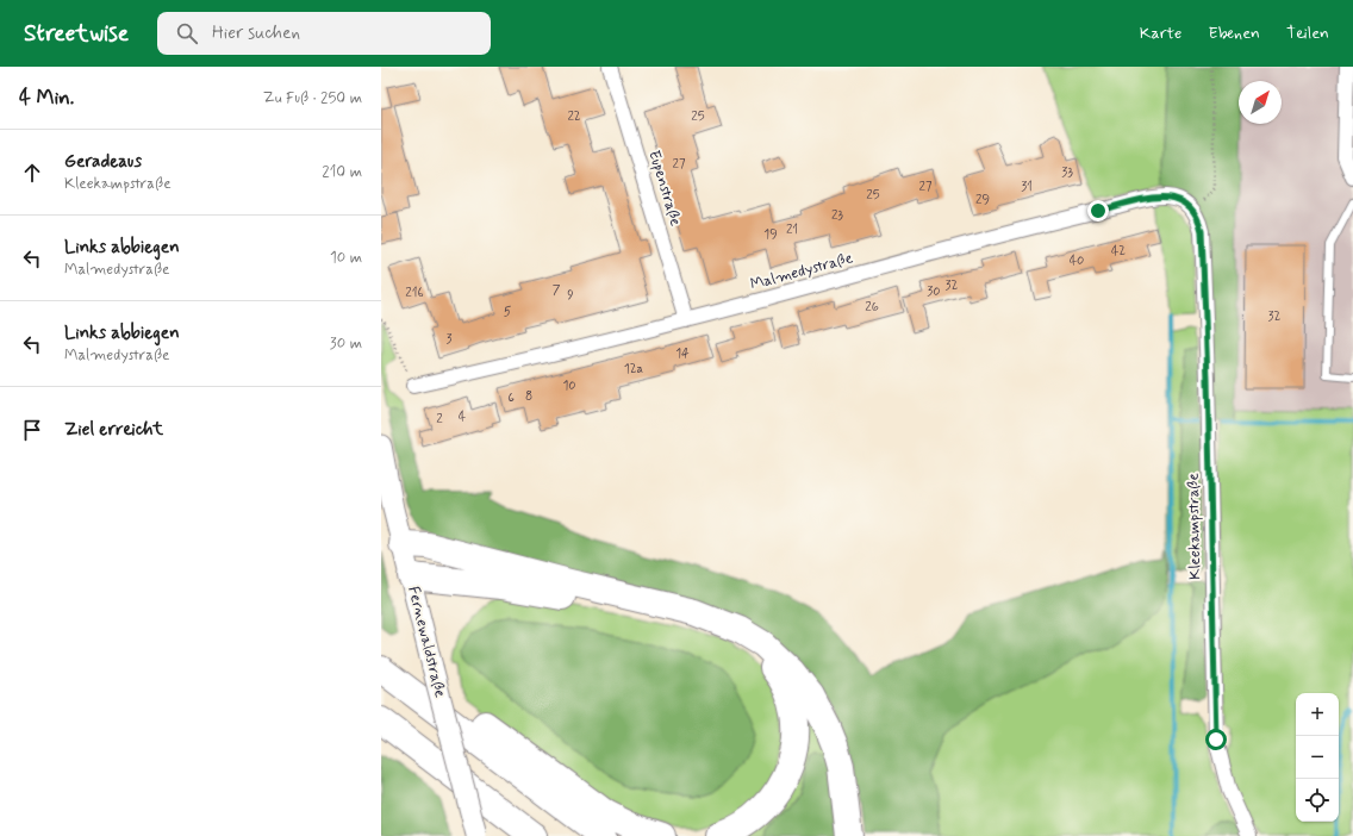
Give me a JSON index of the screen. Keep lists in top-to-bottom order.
{
  "streets": {
    "main road": ["Fernewaldstraße"],
    "street": ["Eupenstraße", "Malmedystraße", "Kleekampstraße"]
  },
  "crossings": [
    ["Eupenstraße", "Malmedystraße"],
    ["Malmedystraße", "Kleekampstraße"]
  ],
  "house_numbers": [
    "22",
    "25",
    "27",
    "33",
    "27",
    "31",
    "25",
    "29",
    "23",
    "21",
    "19",
    "42",
    "40",
    "32",
    "7",
    "30",
    "216",
    "9",
    "26",
    "5",
    "32",
    "3",
    "14",
    "12a",
    "10",
    "8",
    "6",
    "4",
    "2"
  ],
  "north": "top right",
  "page": {
    "header": "Streetwise",
    "search": "Hier suchen",
    "nav": ["Karte", "Ebenen", "Teilen"],
    "heading": ["4 Min.", "Zu Fuß · 250 m"],
    "list": [
      ["Geradeaus", "Kleekampstraße", "210 m"],
      ["Links abbiegen", "Malmedystraße", "10 m"],
      ["Links abbiegen", "Malmedystraße", "30 m"],
      "Ziel erreicht"
    ],
    "map_buttons": ["+", "−"]
  }
}
